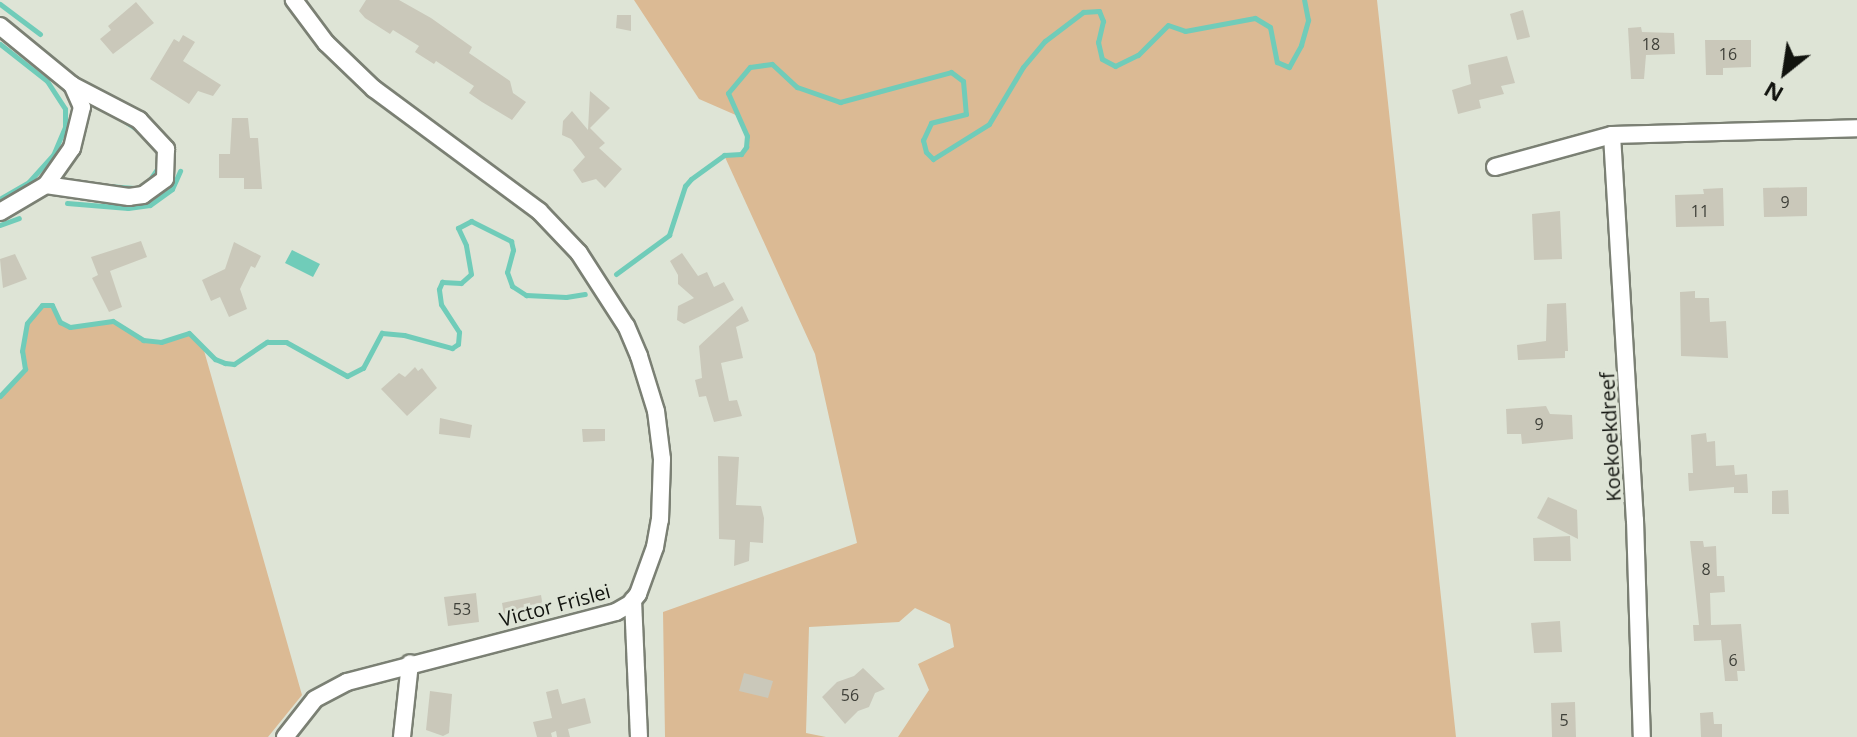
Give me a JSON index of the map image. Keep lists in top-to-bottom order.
{
  "streets": {
    "street": ["Koekoekdreef", "Victor Frislei"]
  },
  "house_numbers": [
    "18",
    "16",
    "9",
    "11",
    "9",
    "8",
    "53",
    "6",
    "56",
    "5"
  ],
  "north": "bottom left"
}
